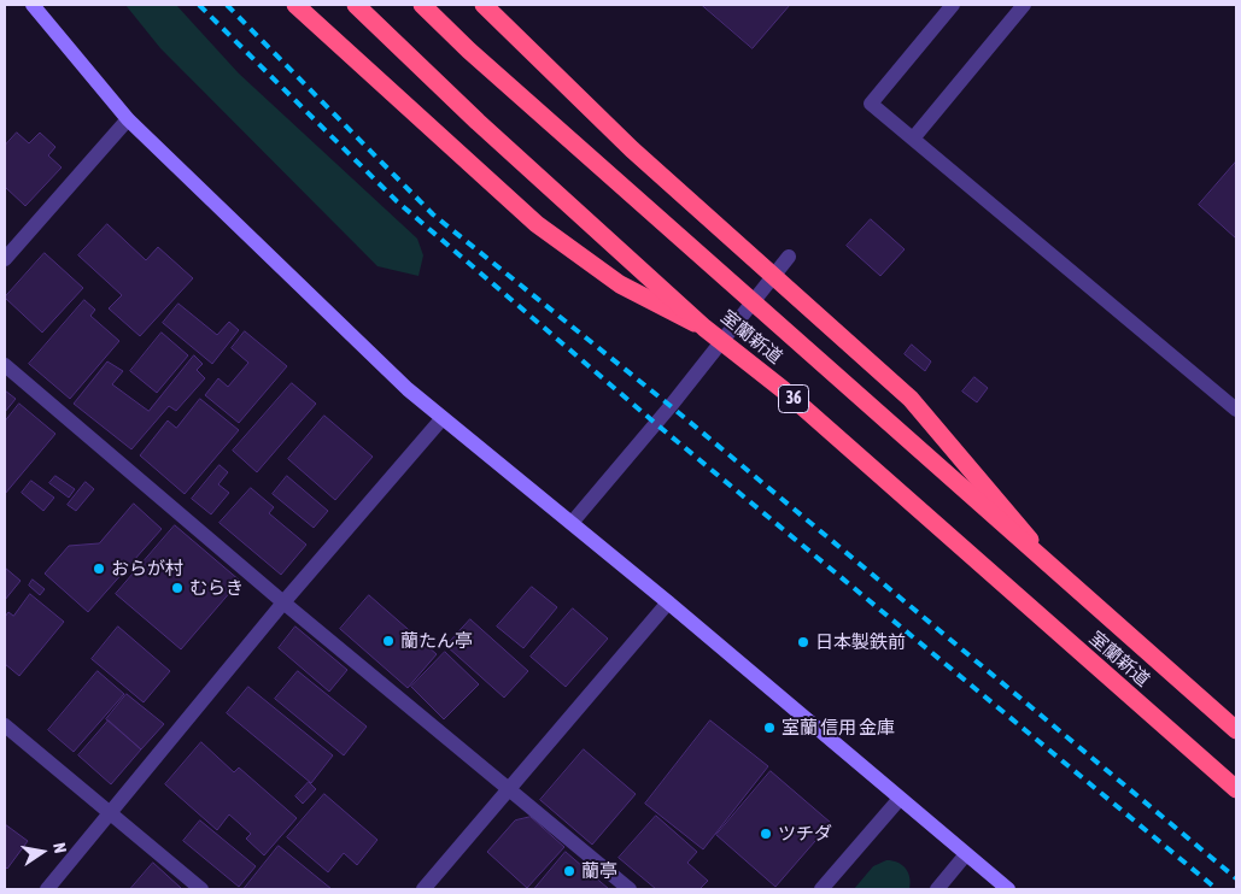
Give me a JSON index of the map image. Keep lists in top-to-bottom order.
{
  "streets": {
    "highway": ["室蘭新道", "36"]
  },
  "places": [
    "おらが村",
    "むらき",
    "蘭たん亭",
    "日本製鉄前",
    "室蘭 信用 金庫",
    "ツチダ",
    "蘭亭"
  ],
  "north": "right"
}
